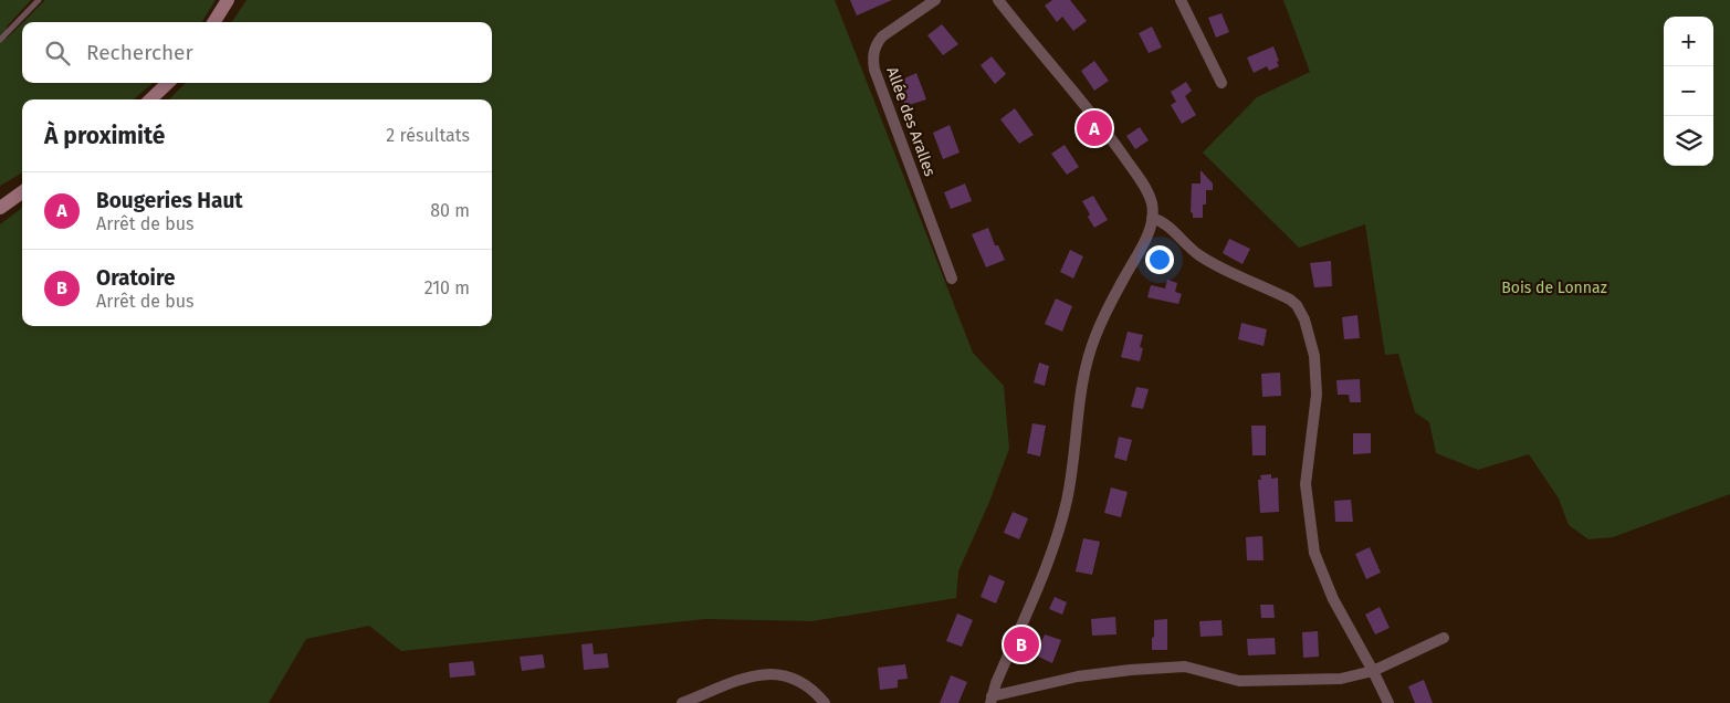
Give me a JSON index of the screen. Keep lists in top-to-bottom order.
{
  "streets": {
    "street": ["Allée des Aralles"]
  },
  "parks": ["Bois de Lonnaz"],
  "page": {
    "map_buttons": ["+", "−"],
    "search": "Rechercher",
    "heading": ["À proximité", "2 résultats"],
    "pins": ["A", "B"],
    "list": [
      {
        "mark": "A",
        "name": "Bougeries Haut",
        "note": "Arrêt de bus",
        "value": "80 m"
      },
      {
        "mark": "B",
        "name": "Oratoire",
        "note": "Arrêt de bus",
        "value": "210 m"
      }
    ]
  }
}
